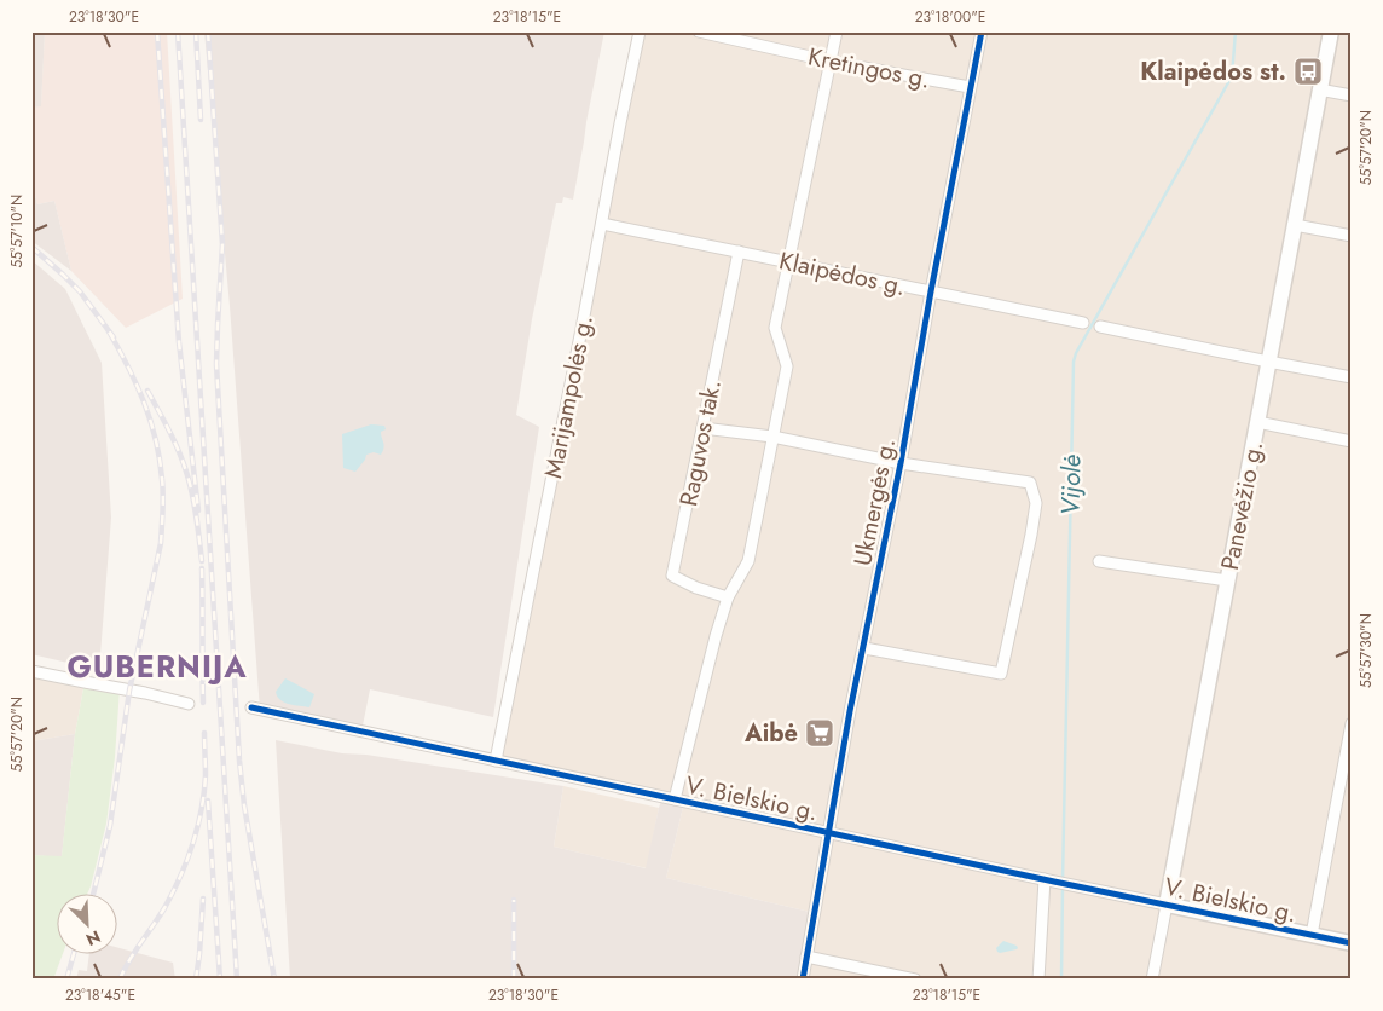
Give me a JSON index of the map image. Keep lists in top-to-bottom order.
{
  "streets": {
    "street": [
      "Kretingos g.",
      "Klaipėdos g.",
      "Marijampolės g.",
      "Raguvos tak.",
      "Ukmergės g.",
      "Panevėžio g.",
      "V. Bielskio g."
    ]
  },
  "crossings": [
    ["Kretingos g.", "Ukmergės g."],
    ["Klaipėdos g.", "Marijampolės g."],
    ["Klaipėdos g.", "Raguvos tak."],
    ["Klaipėdos g.", "Ukmergės g."],
    ["Marijampolės g.", "V. Bielskio g."],
    ["Ukmergės g.", "V. Bielskio g."],
    ["Panevėžio g.", "V. Bielskio g."]
  ],
  "districts": ["GUBERNIJA"],
  "water": ["Vijolė"],
  "places": {
    "bus stop": ["Klaipėdos st."],
    "supermarket": ["Aibė"]
  },
  "north": "bottom right",
  "coordinates": [
    "23°18'30\"E",
    "23°18'15\"E",
    "23°18'00\"E",
    "55°57'20\"N",
    "55°57'10\"N",
    "55°57'30\"N",
    "23°18'45\"E"
  ]
}
